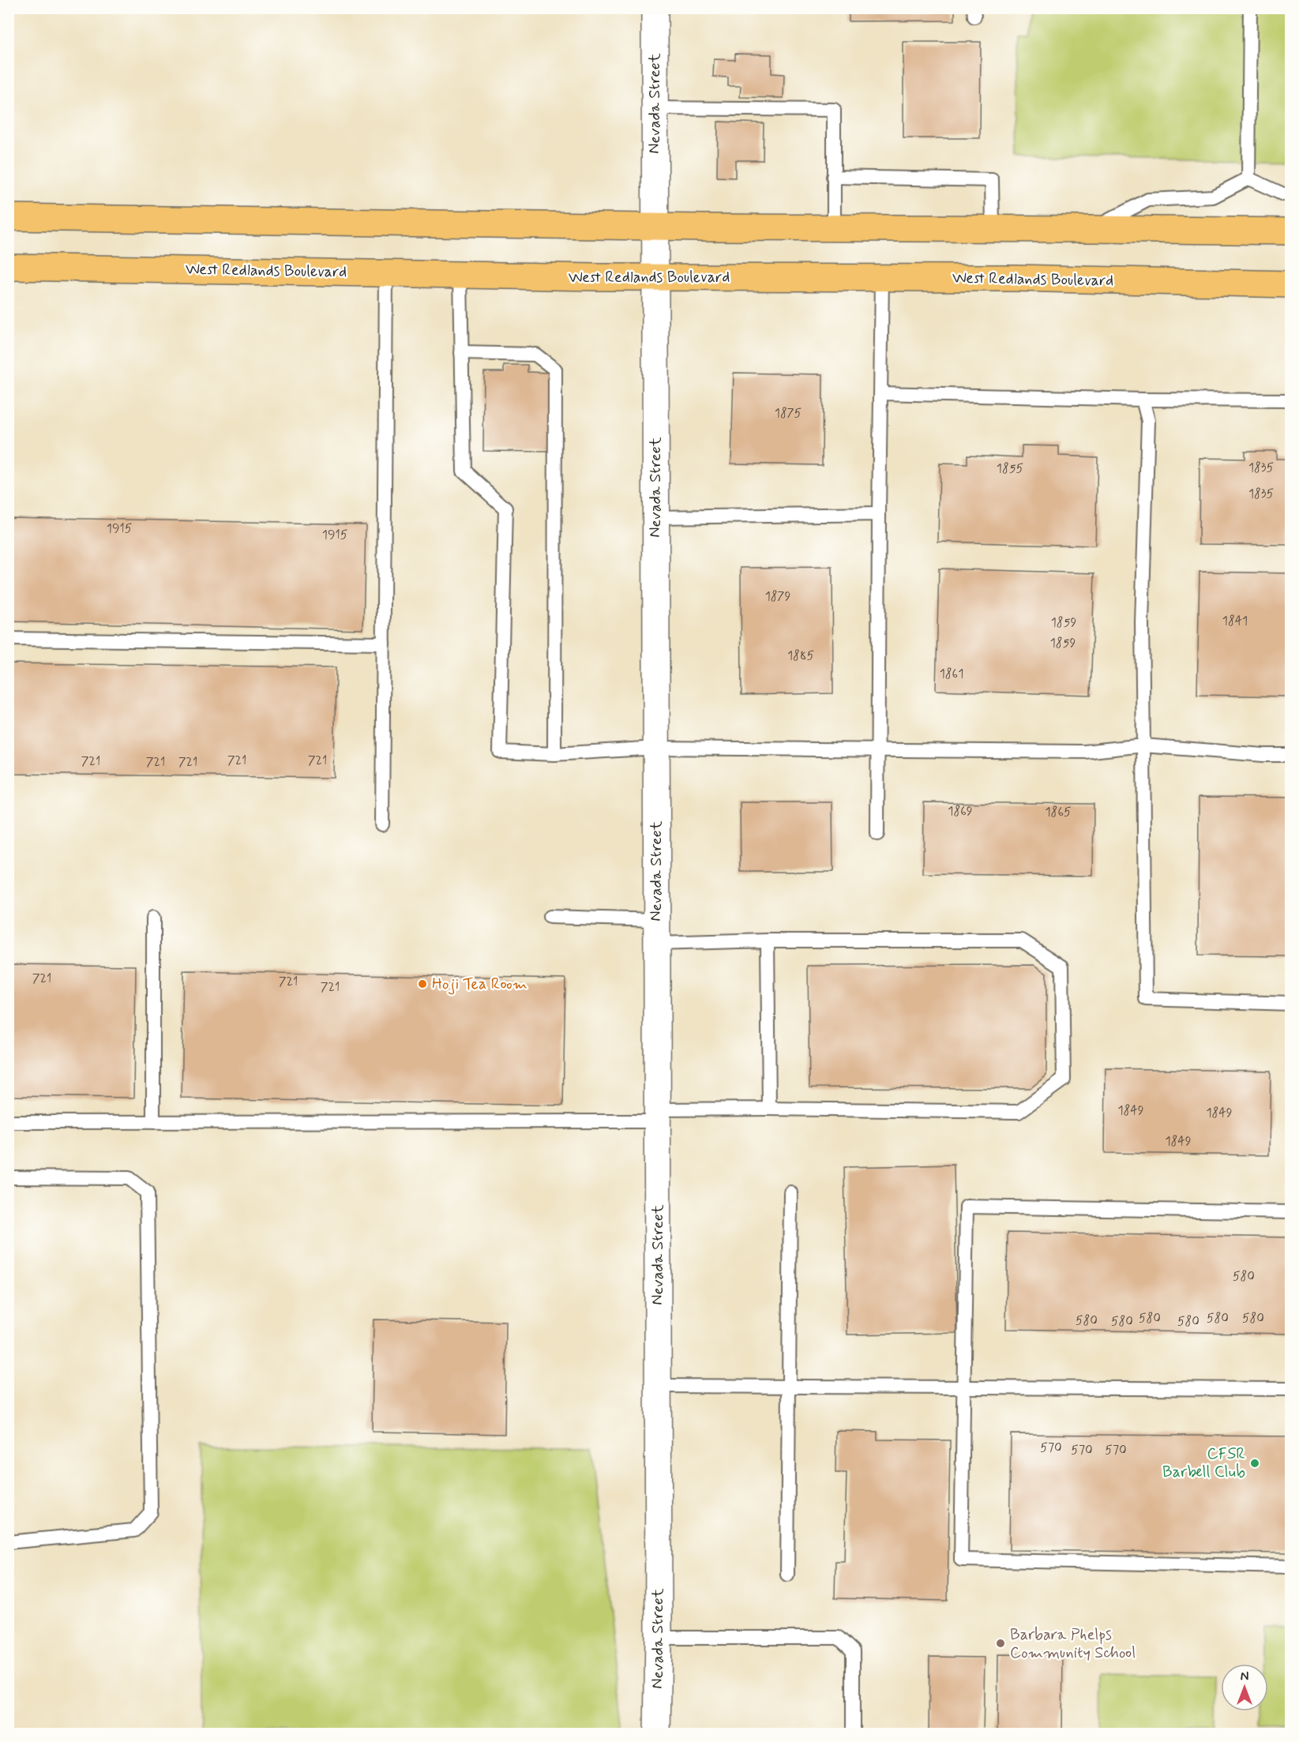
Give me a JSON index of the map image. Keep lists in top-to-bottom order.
{
  "streets": {
    "main road": ["West Redlands Boulevard"],
    "street": ["Nevada Street"]
  },
  "crossings": [
    ["Nevada Street", "West Redlands Boulevard"]
  ],
  "places": ["Hoji Tea Room", "CFSR Barbell Club", "Barbara Phelps Community School"],
  "house_numbers": [
    "1875",
    "1835",
    "1855",
    "1835",
    "1915",
    "1915",
    "1879",
    "1841",
    "1859",
    "1859",
    "1885",
    "1861",
    "721",
    "721",
    "721",
    "721",
    "721",
    "1869",
    "1865",
    "721",
    "721",
    "721",
    "1849",
    "1849",
    "1849",
    "580",
    "580",
    "580",
    "580",
    "580",
    "580",
    "580",
    "570",
    "570",
    "570"
  ],
  "north": "top"
}
